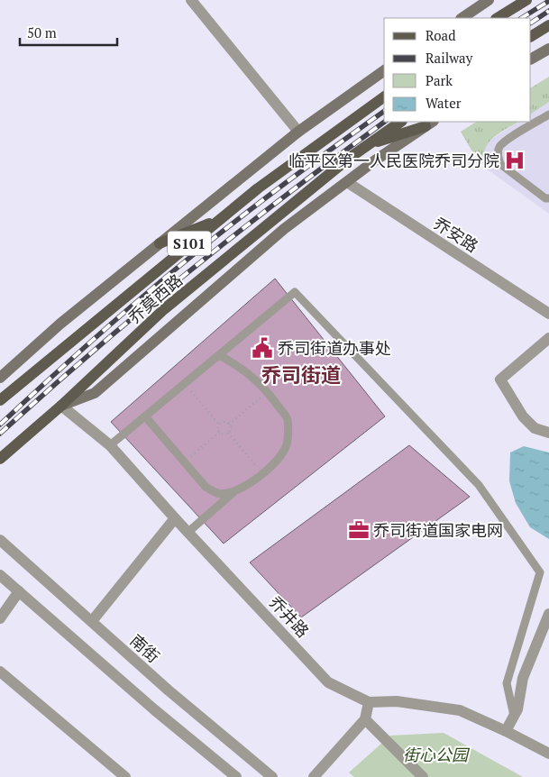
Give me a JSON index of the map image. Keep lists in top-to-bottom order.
{
  "streets": {
    "main road": ["S101", "乔莫西路"],
    "street": ["乔安路", "乔井路", "南街"]
  },
  "crossings": [
    ["乔莫西路", "乔井路"]
  ],
  "districts": ["乔司街道"],
  "parks": ["街心公园"],
  "places": {
    "hospital": ["临平区第一人民医院乔司分院"],
    "public building": ["乔司街道办事处"],
    "office": ["乔司街道国家电网"]
  },
  "legend": [
    "Road",
    "Railway",
    "Park",
    "Water"
  ],
  "scale_bar": "50 m"
}
